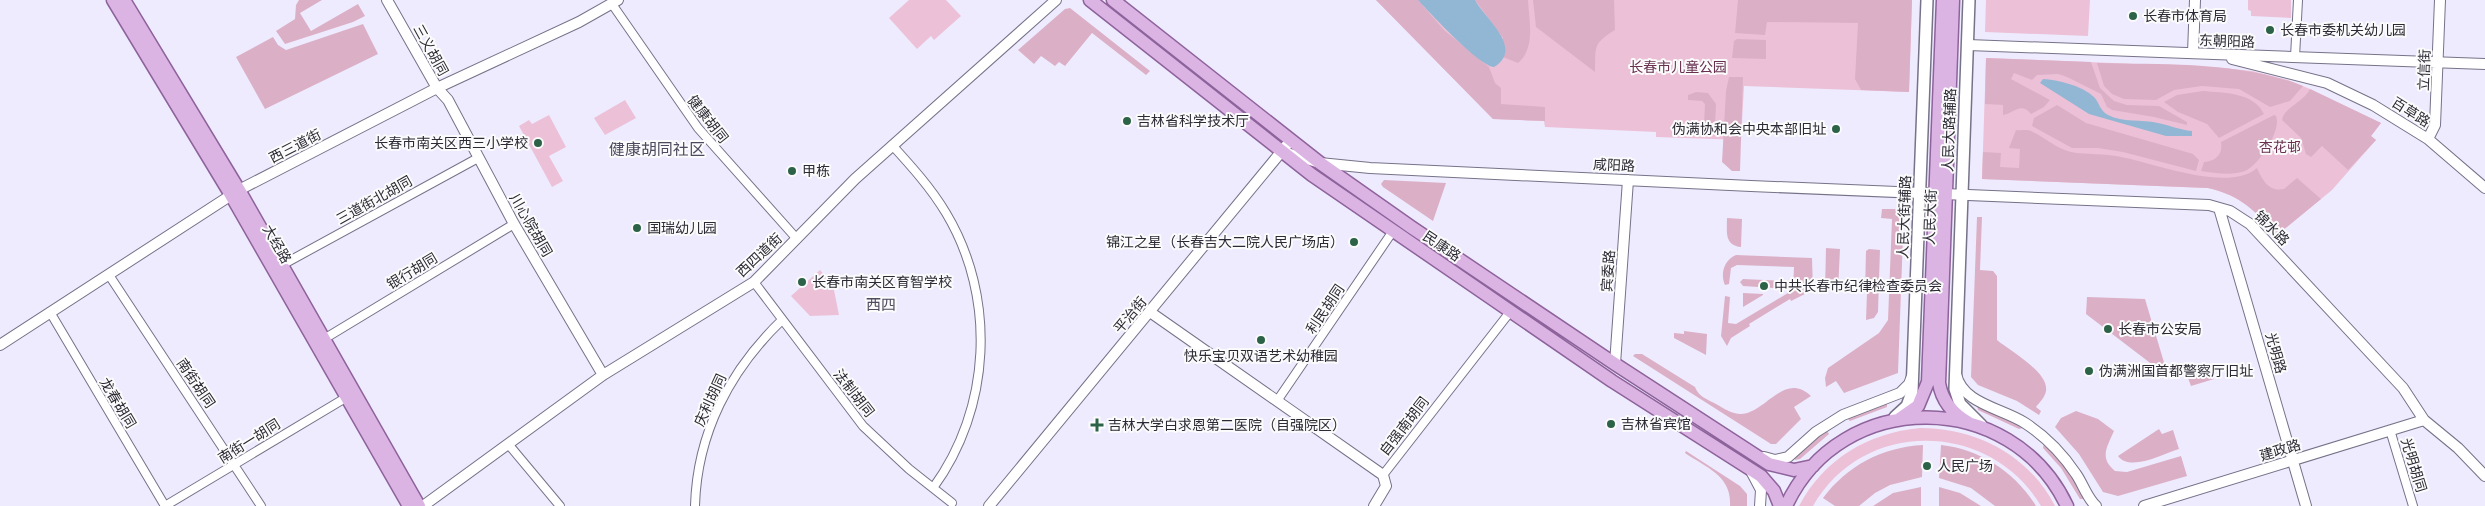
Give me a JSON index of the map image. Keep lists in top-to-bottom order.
{
  "streets": {
    "main road": [
      "人民大路辅路",
      "人民大街辅路",
      "人民大街",
      "大经路",
      "民康路"
    ],
    "street": [
      "东朝阳路",
      "三义胡同",
      "立信街",
      "百草路",
      "健康胡同",
      "西三道街",
      "咸阳路",
      "三道街北胡同",
      "川心院胡同",
      "锦水路",
      "西四道街",
      "银行胡同",
      "宾委路",
      "利民胡同",
      "平治街",
      "光明路",
      "南街胡同",
      "法制胡同",
      "庆利胡同",
      "龙春胡同",
      "自强南胡同",
      "南街一胡同",
      "建政路",
      "光明胡同"
    ]
  },
  "crossings": [
    ["东朝阳路", "立信街"],
    ["东朝阳路", "百草路"],
    ["东朝阳路", "人民大路辅路"],
    ["三义胡同", "西三道街"],
    ["三义胡同", "川心院胡同"],
    ["立信街", "百草路"],
    ["健康胡同", "西三道街"],
    ["健康胡同", "西四道街"],
    ["人民大路辅路", "锦水路"],
    ["西三道街", "川心院胡同"],
    ["西三道街", "大经路"],
    ["西三道街", "南街胡同"],
    ["西三道街", "龙春胡同"],
    ["咸阳路", "人民大街辅路"],
    ["咸阳路", "人民大街"],
    ["咸阳路", "锦水路"],
    ["咸阳路", "民康路"],
    ["咸阳路", "宾委路"],
    ["咸阳路", "平治街"],
    ["三道街北胡同", "川心院胡同"],
    ["三道街北胡同", "大经路"],
    ["人民大街", "锦水路"],
    ["川心院胡同", "西四道街"],
    ["川心院胡同", "银行胡同"],
    ["锦水路", "光明路"],
    ["锦水路", "建政路"],
    ["大经路", "银行胡同"],
    ["大经路", "南街一胡同"],
    ["民康路", "宾委路"],
    ["民康路", "利民胡同"],
    ["民康路", "平治街"],
    ["民康路", "自强南胡同"],
    ["西四道街", "法制胡同"],
    ["利民胡同", "自强南胡同"],
    ["平治街", "自强南胡同"],
    ["光明路", "建政路"],
    ["南街胡同", "南街一胡同"],
    ["法制胡同", "庆利胡同"],
    ["龙春胡同", "南街一胡同"],
    ["建政路", "光明胡同"]
  ],
  "districts": ["健康胡同社区", "西四"],
  "parks": ["长春市儿童公园", "杏花邨"],
  "places": {
    "other": [
      "长春市体育局",
      "长春市委机关幼儿园",
      "吉林省科学技术厅",
      "伪满协和会中央本部旧址",
      "长春市南关区西三小学校",
      "甲栋",
      "国瑞幼儿园",
      "锦江之星（长春吉大二院人民广场店）",
      "长春市南关区育智学校",
      "中共长春市纪律检查委员会",
      "长春市公安局",
      "快乐宝贝双语艺术幼稚园",
      "伪满洲国首都警察厅旧址",
      "吉林省宾馆",
      "人民广场"
    ],
    "health": ["吉林大学白求恩第二医院（自强院区）"]
  }
}
